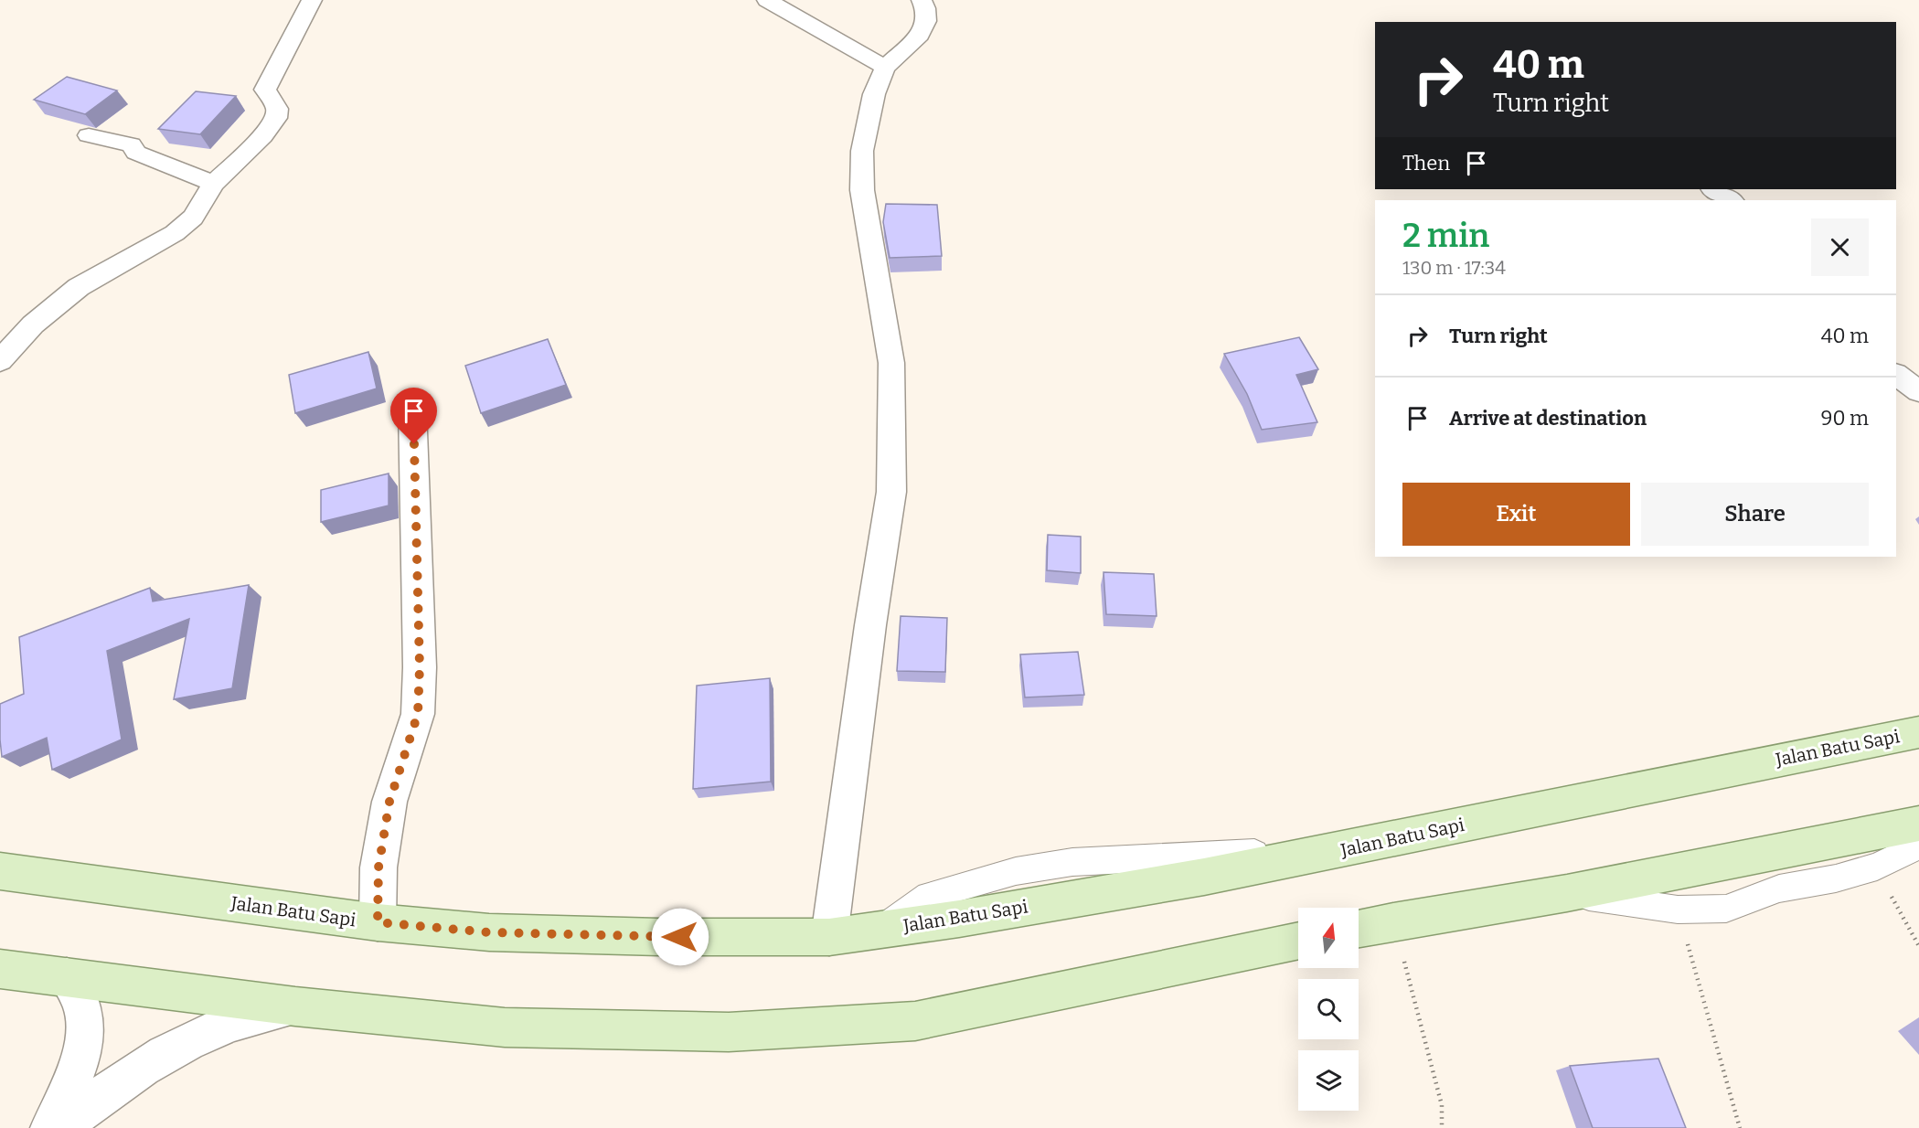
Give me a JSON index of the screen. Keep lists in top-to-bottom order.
{
  "streets": {
    "main road": ["Jalan Batu Sapi"]
  },
  "north": "top",
  "page": {
    "turn": ["40 m", "Turn right"],
    "then": "Then",
    "heading": ["2 min", "130 m · 17:34"],
    "list": [
      {
        "name": "Turn right",
        "value": "40 m"
      },
      {
        "name": "Arrive at destination",
        "value": "90 m"
      }
    ],
    "buttons": ["Exit", "Share"]
  }
}
